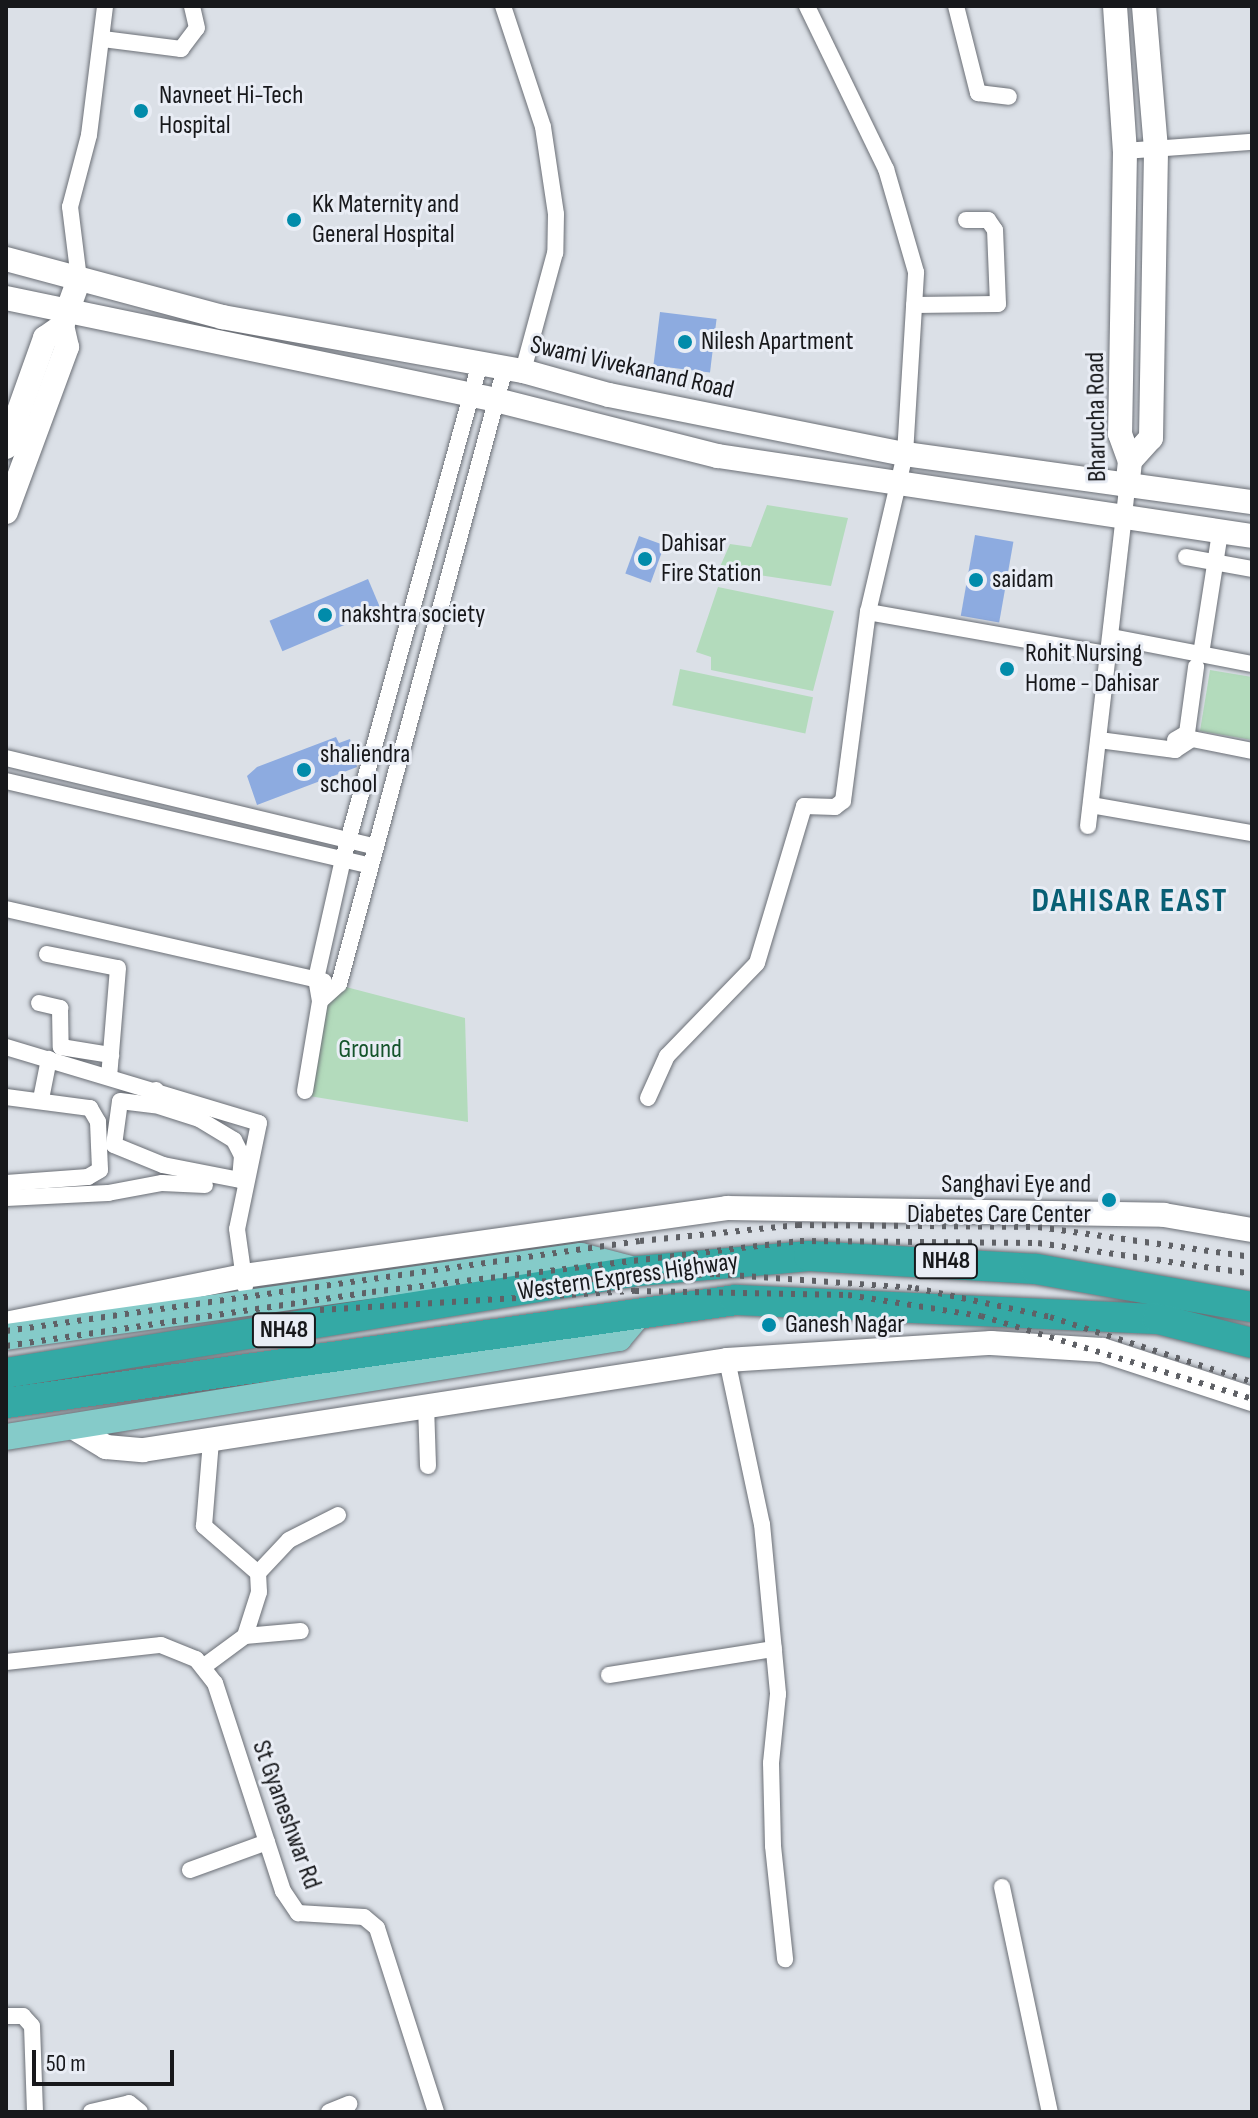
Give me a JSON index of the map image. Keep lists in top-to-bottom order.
{
  "streets": {
    "highway": ["NH48", "Western Express Highway"],
    "street": ["Swami Vivekanand Road", "Bharucha Road", "St Gyaneshwar Rd"]
  },
  "crossings": [
    ["Swami Vivekanand Road", "Bharucha Road"]
  ],
  "districts": ["DAHISAR EAST"],
  "parks": ["Ground"],
  "places": [
    "Navneet Hi-Tech Hospital",
    "Kk Maternity and General Hospital",
    "Nilesh Apartment",
    "Dahisar Fire Station",
    "saidam",
    "nakshtra society",
    "Rohit Nursing Home - Dahisar",
    "shaliendra school",
    "Sanghavi Eye and Diabetes Care Center",
    "Ganesh Nagar"
  ],
  "scale_bar": "50 m"
}
